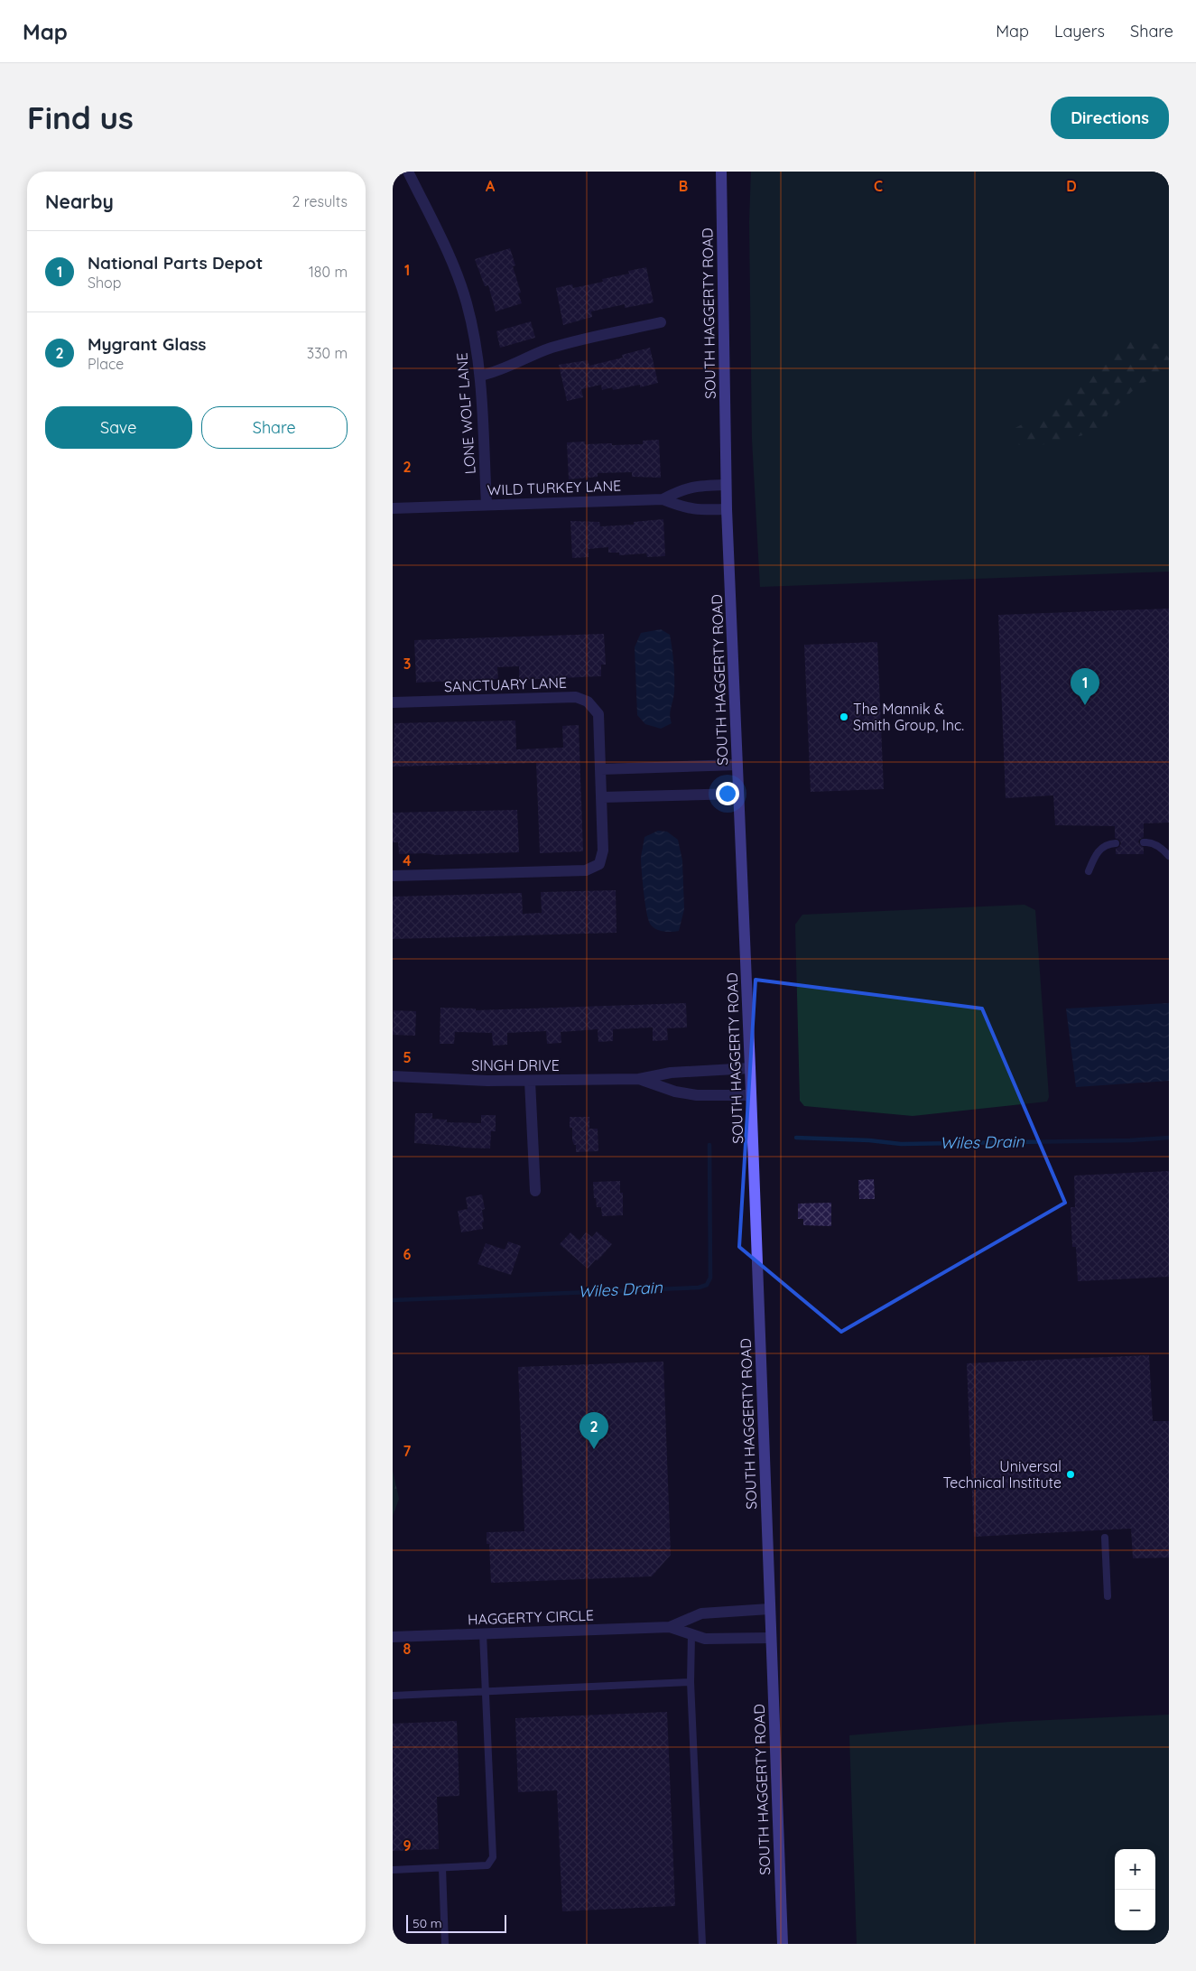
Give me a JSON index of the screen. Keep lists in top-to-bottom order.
{
  "streets": {
    "main road": ["SOUTH HAGGERTY ROAD"],
    "street": [
      "LONE WOLF LANE",
      "WILD TURKEY LANE",
      "SANCTUARY LANE",
      "SINGH DRIVE",
      "HAGGERTY CIRCLE"
    ]
  },
  "crossings": [
    ["SOUTH HAGGERTY ROAD", "WILD TURKEY LANE"],
    ["SOUTH HAGGERTY ROAD", "SINGH DRIVE"],
    ["SOUTH HAGGERTY ROAD", "HAGGERTY CIRCLE"],
    ["LONE WOLF LANE", "WILD TURKEY LANE"]
  ],
  "water": ["Wiles Drain"],
  "places": ["The Mannik & Smith Group, Inc.", "Universal Technical Institute"],
  "scale_bar": "50 m",
  "page": {
    "header": "Map",
    "nav": ["Map", "Layers", "Share"],
    "buttons": [
      "Directions",
      ["Save", "Share"]
    ],
    "title": "Find us",
    "heading": ["Nearby", "2 results"],
    "list": [
      {
        "mark": "1",
        "name": "National Parts Depot",
        "note": "Shop",
        "value": "180 m"
      },
      {
        "mark": "2",
        "name": "Mygrant Glass",
        "note": "Place",
        "value": "330 m"
      }
    ],
    "pins": ["1", "2"],
    "map_buttons": ["+", "−"],
    "scale": "50 m"
  },
  "grid": {
    "columns": [
      "A",
      "B",
      "C",
      "D"
    ],
    "rows": [
      "1",
      "2",
      "3",
      "4",
      "5",
      "6",
      "7",
      "8",
      "9"
    ]
  }
}
